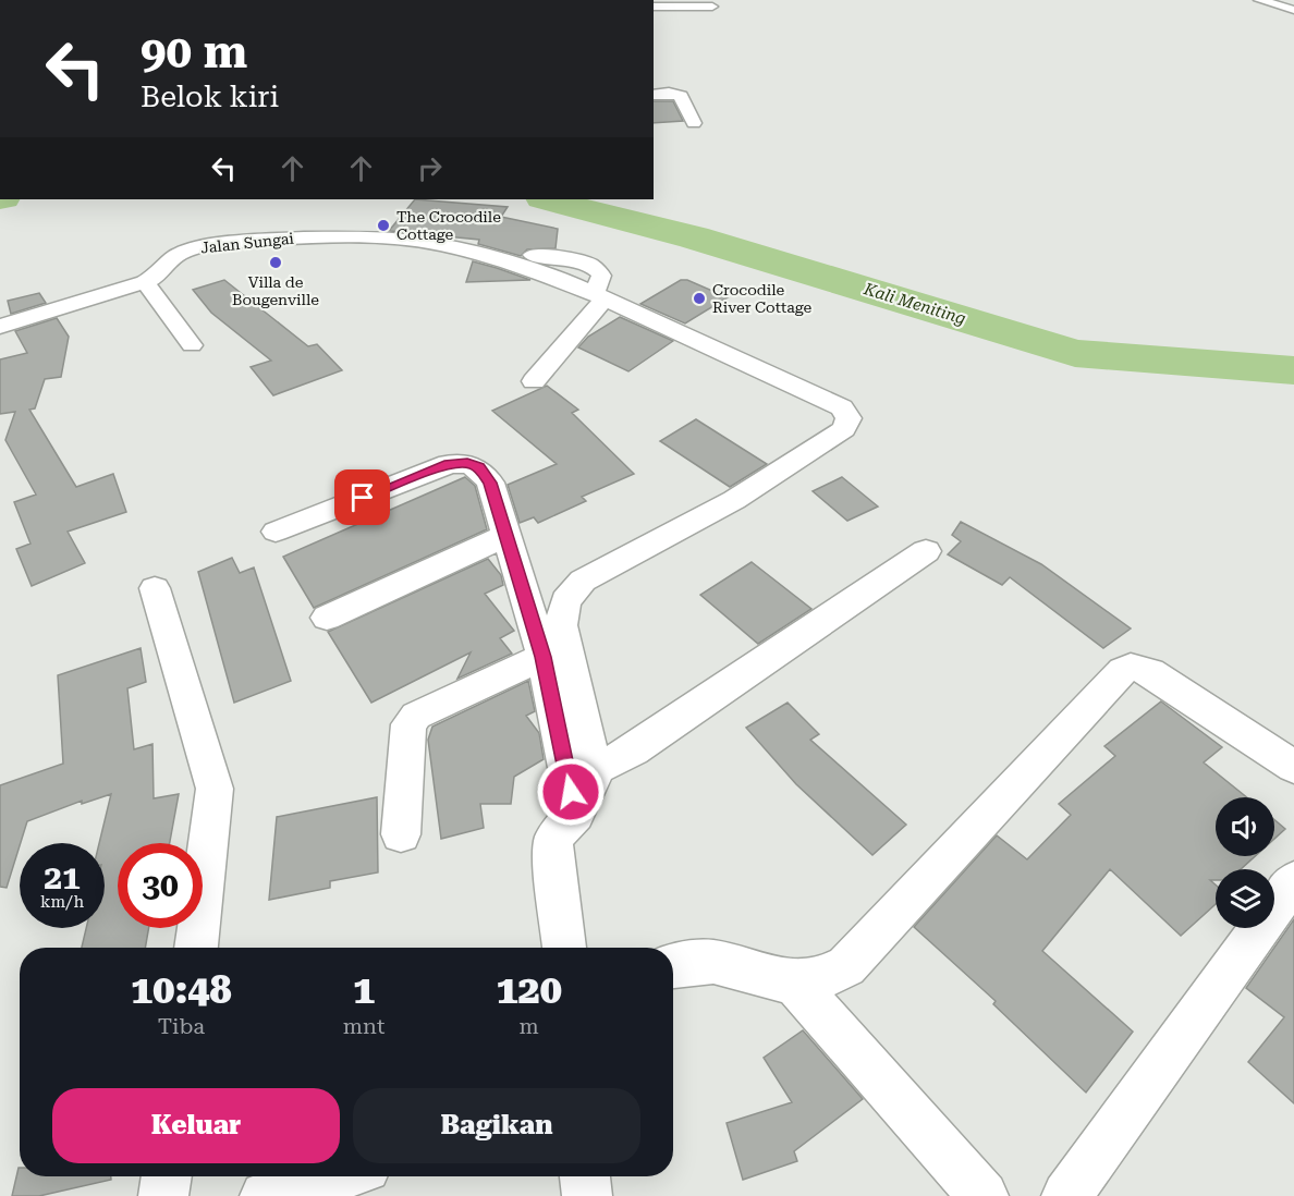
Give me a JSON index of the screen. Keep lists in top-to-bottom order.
{
  "streets": {
    "street": ["Jalan Sungai"]
  },
  "water": ["Kali Meniting"],
  "places": ["The Crocodile Cottage", "Villa de Bougenville", "Crocodile River Cottage"],
  "page": {
    "turn": ["90 m", "Belok kiri"],
    "speed": "21 km/h",
    "limit": "30",
    "eta": [
      "10:48",
      "Tiba",
      "1",
      "mnt",
      "120",
      "m"
    ],
    "buttons": ["Keluar", "Bagikan"]
  }
}
